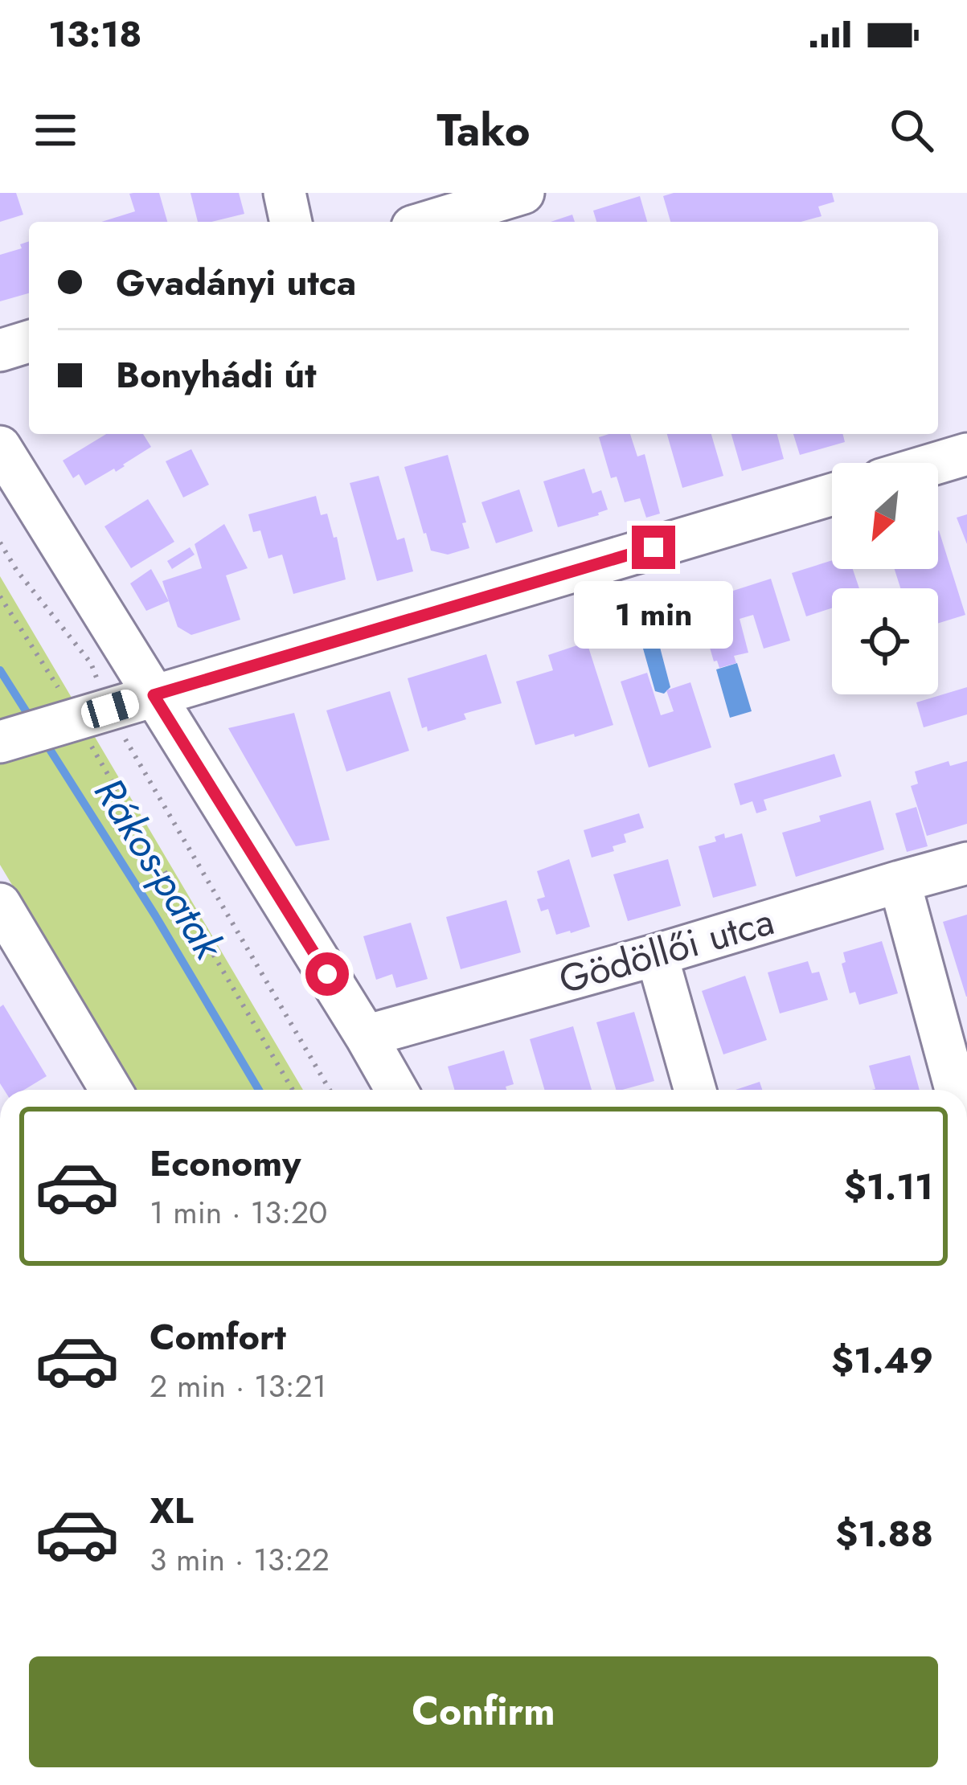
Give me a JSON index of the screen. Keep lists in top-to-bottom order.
{
  "streets": {
    "street": ["Gödöllői utca"]
  },
  "water": ["Rákos-patak"],
  "north": "bottom left",
  "page": {
    "status": "13:18",
    "header": "Tako",
    "banner": ["Gvadányi utca", "Bonyhádi út"],
    "bubble": "1 min",
    "list": [
      {
        "name": "Economy",
        "note": "1 min · 13:20",
        "value": "$1.11"
      },
      {
        "name": "Comfort",
        "note": "2 min · 13:21",
        "value": "$1.49"
      },
      {
        "name": "XL",
        "note": "3 min · 13:22",
        "value": "$1.88"
      }
    ],
    "buttons": "Confirm"
  }
}
